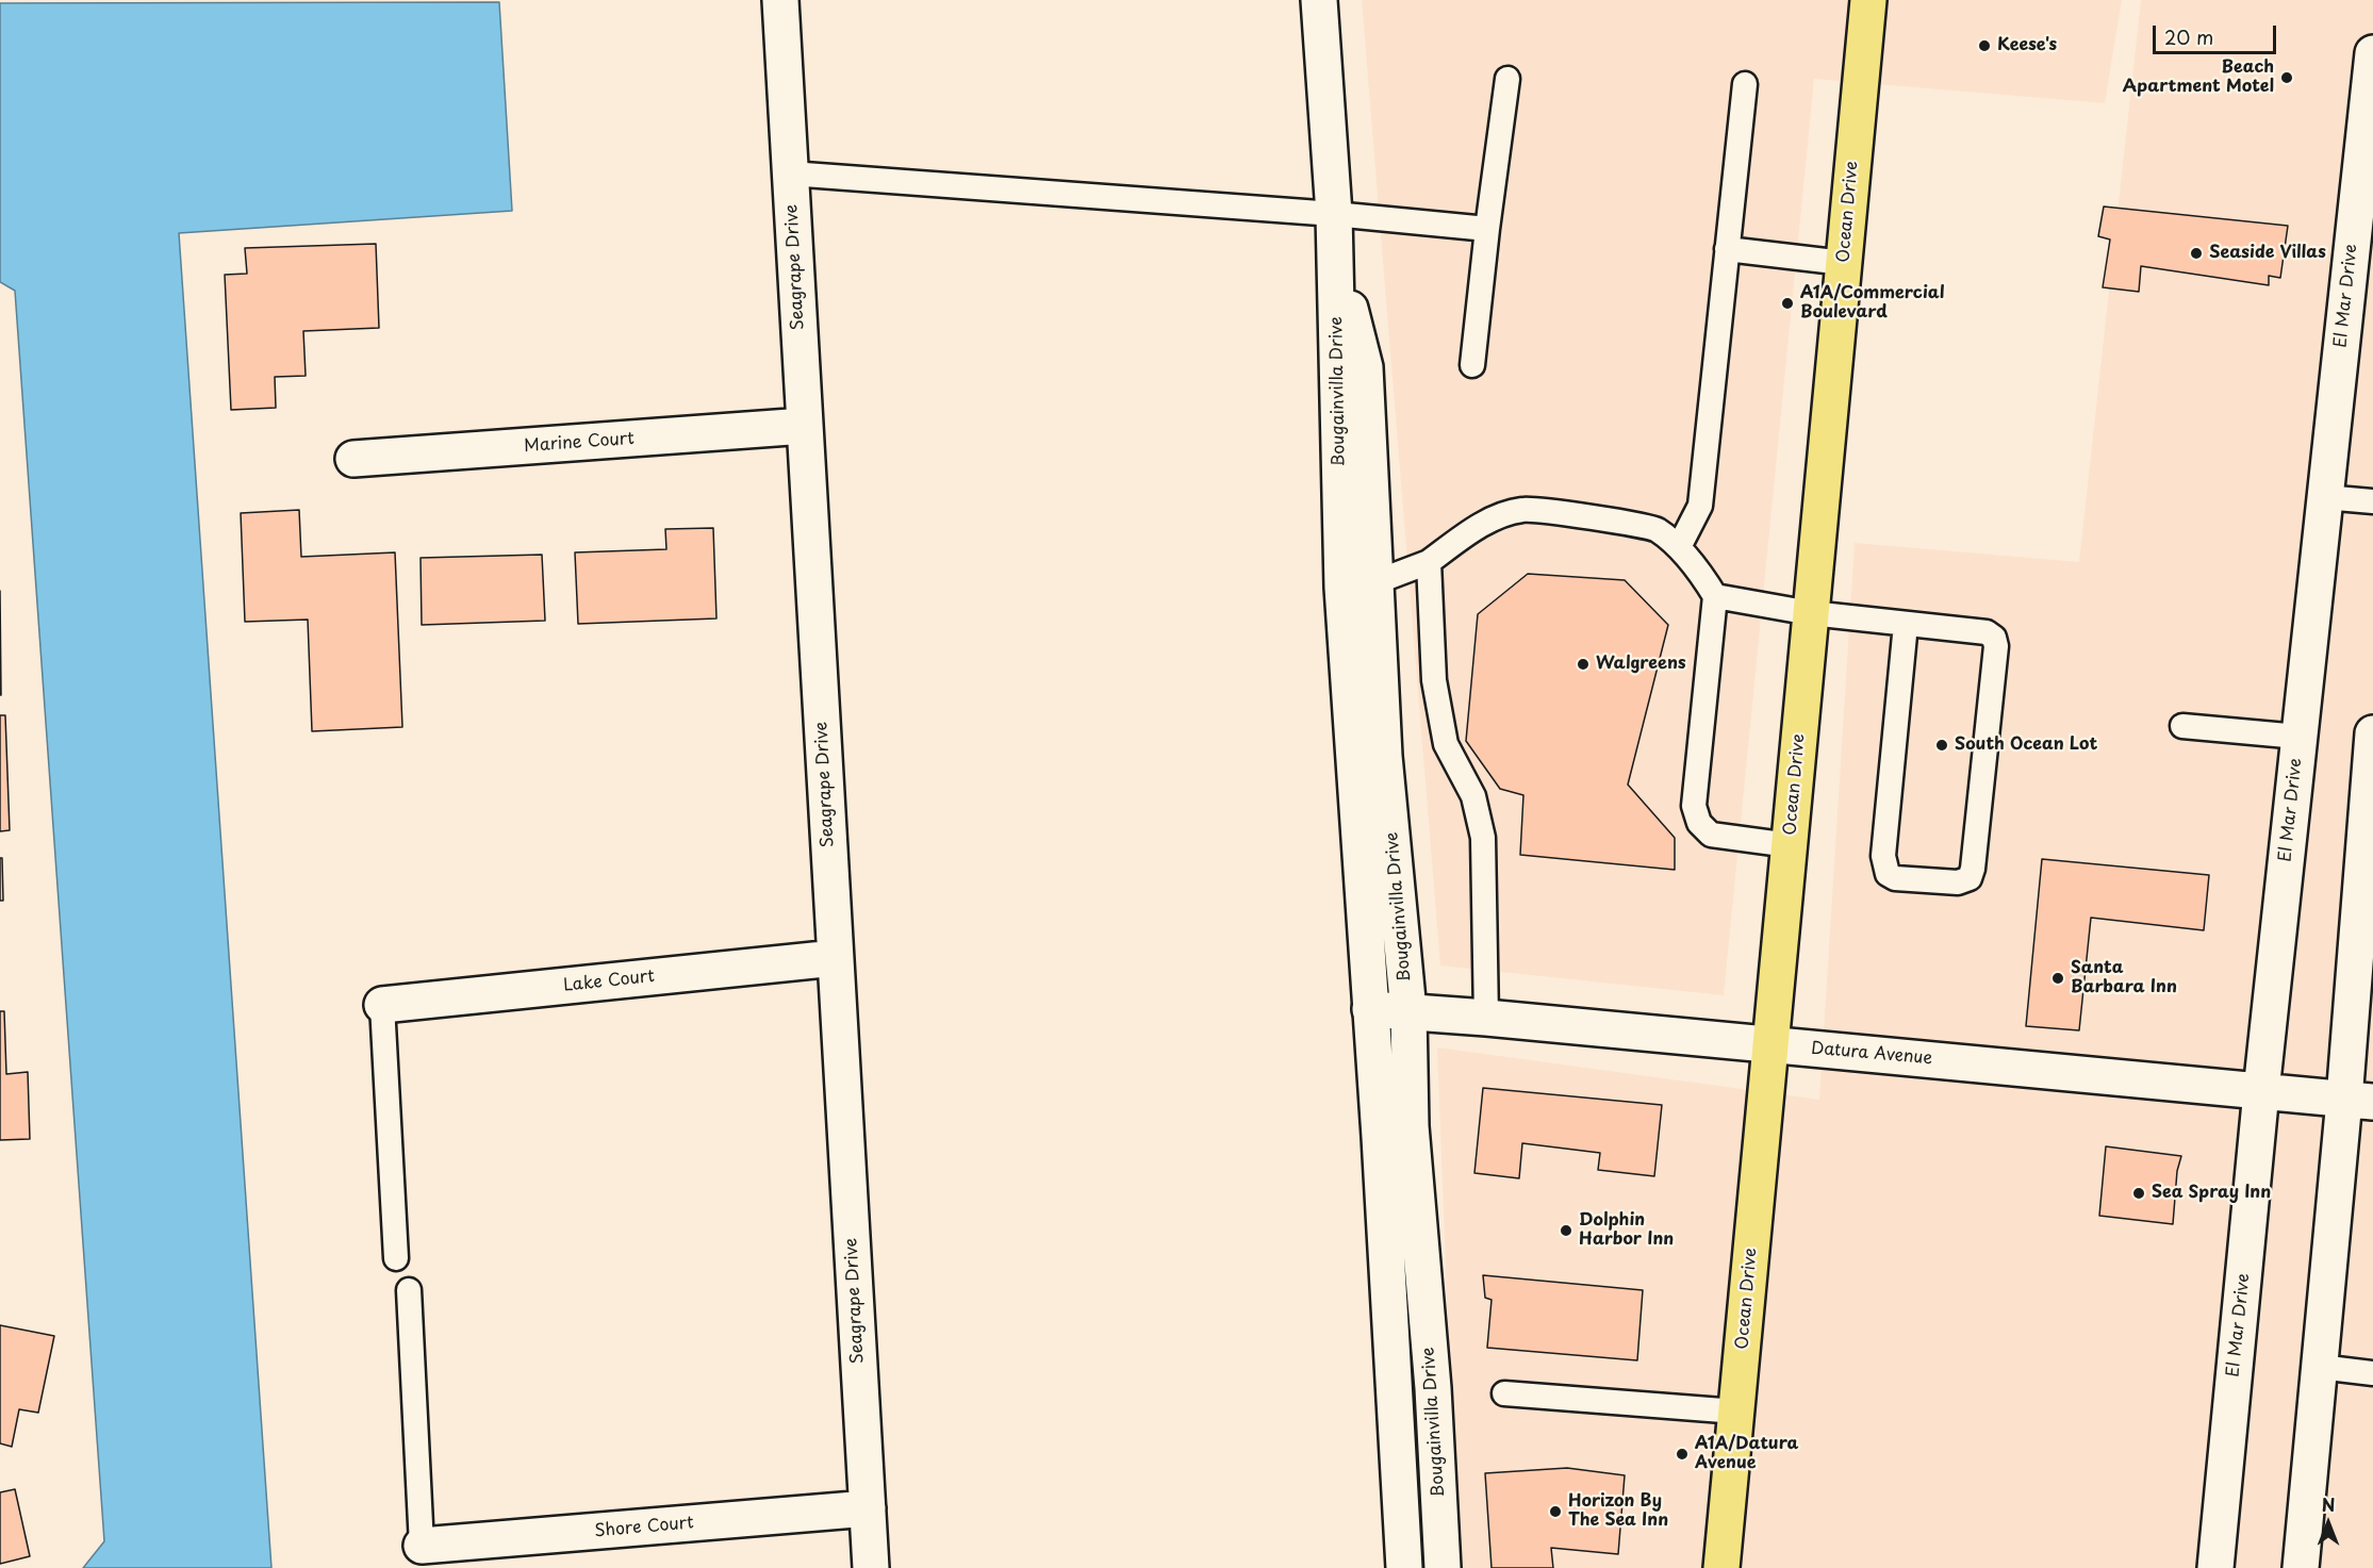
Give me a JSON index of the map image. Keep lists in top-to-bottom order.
{
  "streets": {
    "main road": ["Ocean Drive"],
    "street": [
      "Seagrape Drive",
      "El Mar Drive",
      "Bougainvilla Drive",
      "Marine Court",
      "Lake Court",
      "Datura Avenue",
      "Shore Court"
    ]
  },
  "crossings": [
    ["Ocean Drive", "Datura Avenue"],
    ["Seagrape Drive", "Marine Court"],
    ["Seagrape Drive", "Lake Court"],
    ["Seagrape Drive", "Shore Court"],
    ["El Mar Drive", "Datura Avenue"],
    ["Bougainvilla Drive", "Datura Avenue"]
  ],
  "places": [
    "Keese's",
    "Beach Apartment Motel",
    "Seaside Villas",
    "A1A/Commercial Boulevard",
    "Walgreens",
    "South Ocean Lot",
    "Santa Barbara Inn",
    "Sea Spray Inn",
    "Dolphin Harbor Inn",
    "A1A/Datura Avenue",
    "Horizon By The Sea Inn"
  ],
  "scale_bar": "20 m",
  "north": "top"
}
